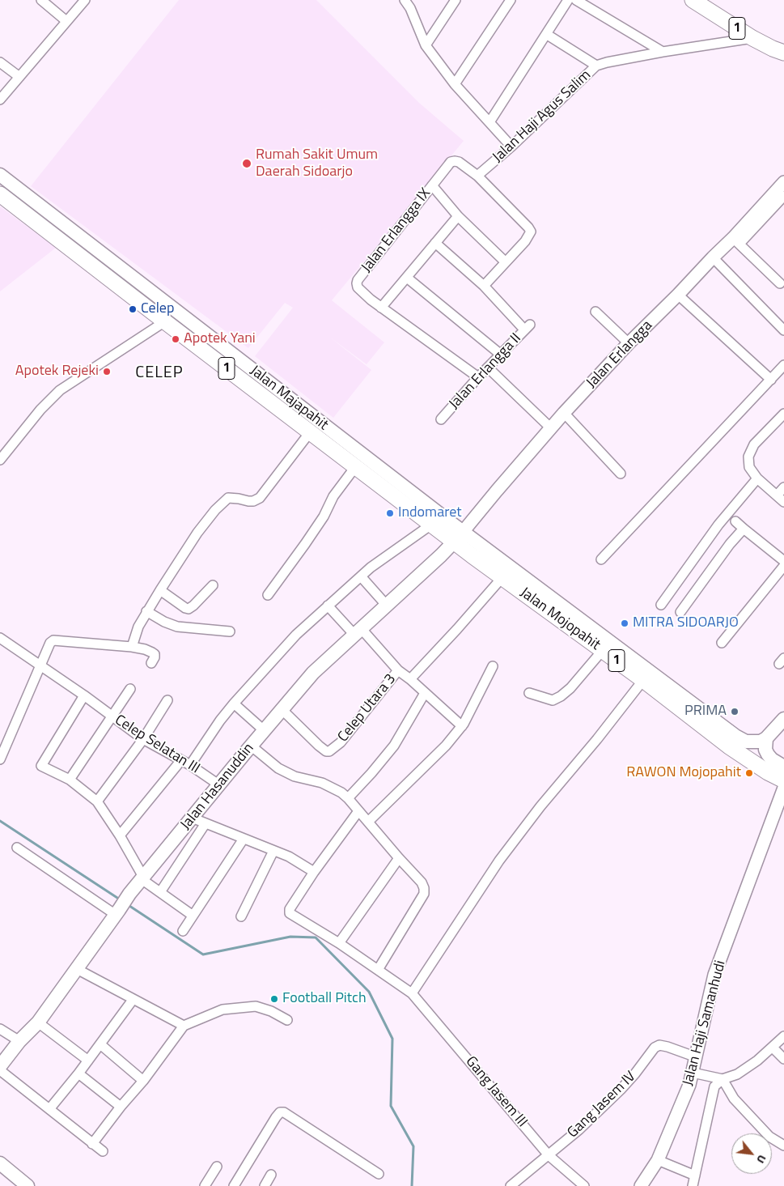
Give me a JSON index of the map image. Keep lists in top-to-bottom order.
{
  "streets": {
    "highway": ["1", "Jalan Majapahit", "Jalan Mojopahit"],
    "main road": ["Jalan Hasanuddin"],
    "street": [
      "Jalan Haji Agus Salim",
      "Jalan Erlangga IX",
      "Jalan Erlangga",
      "Jalan Erlangga II",
      "Celep Utara 3",
      "Celep Selatan III",
      "Jalan Haji Samanhudi",
      "Gang Jasem III",
      "Gang Jasem IV"
    ]
  },
  "crossings": [
    ["1", "Jalan Haji Agus Salim"],
    ["Jalan Haji Agus Salim", "Jalan Erlangga IX"],
    ["Jalan Erlangga IX", "Jalan Erlangga II"],
    ["Jalan Erlangga", "Jalan Majapahit"],
    ["Jalan Erlangga", "Jalan Mojopahit"],
    ["Jalan Erlangga", "Jalan Hasanuddin"],
    ["Jalan Majapahit", "Jalan Mojopahit"],
    ["Jalan Majapahit", "Jalan Hasanuddin"],
    ["Jalan Mojopahit", "Jalan Hasanuddin"],
    ["Celep Utara 3", "Jalan Hasanuddin"],
    ["Celep Selatan III", "Jalan Hasanuddin"],
    ["Jalan Haji Samanhudi", "Gang Jasem IV"],
    ["Gang Jasem III", "Gang Jasem IV"]
  ],
  "districts": ["CELEP"],
  "places": [
    "Rumah Sakit Umum Daerah Sidoarjo",
    "Celep",
    "Apotek Yani",
    "Apotek Rejeki",
    "Indomaret",
    "MITRA SIDOARJO",
    "PRIMA",
    "RAWON Mojopahit",
    "Football Pitch"
  ],
  "north": "bottom right"
}
